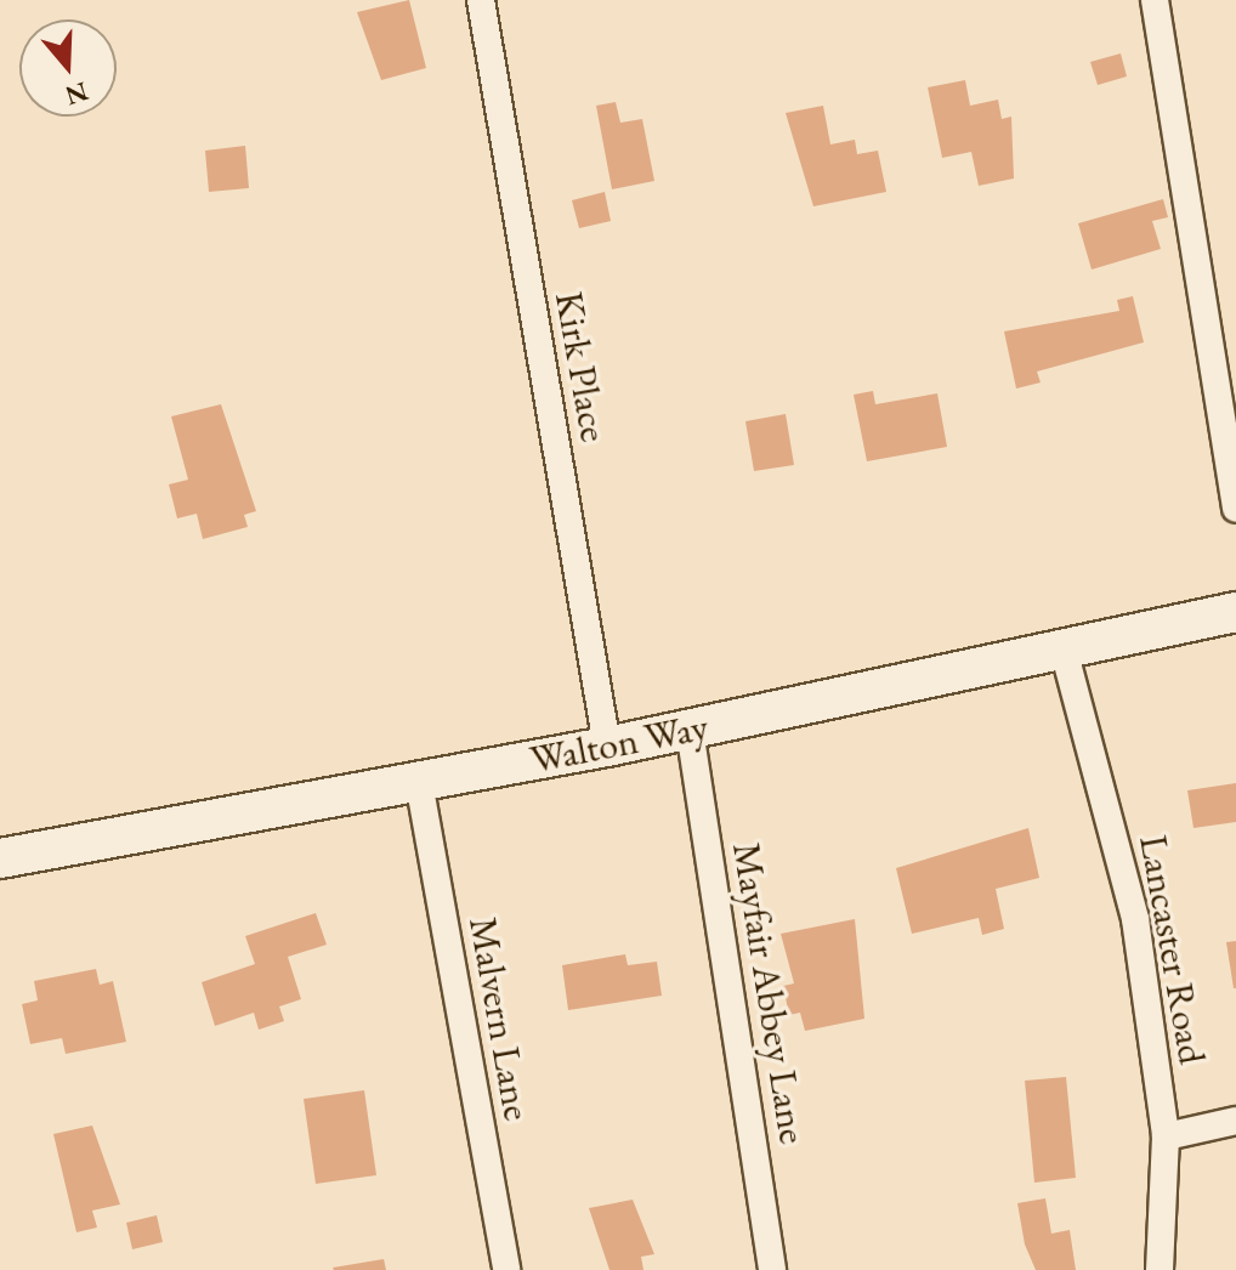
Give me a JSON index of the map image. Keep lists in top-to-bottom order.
{
  "streets": {
    "main road": ["Walton Way"],
    "street": [
      "Kirk Place",
      "Lancaster Road",
      "Mayfair Abbey Lane",
      "Malvern Lane"
    ]
  },
  "crossings": [
    ["Kirk Place", "Walton Way"],
    ["Walton Way", "Lancaster Road"],
    ["Walton Way", "Mayfair Abbey Lane"],
    ["Walton Way", "Malvern Lane"]
  ],
  "north": "bottom"
}
